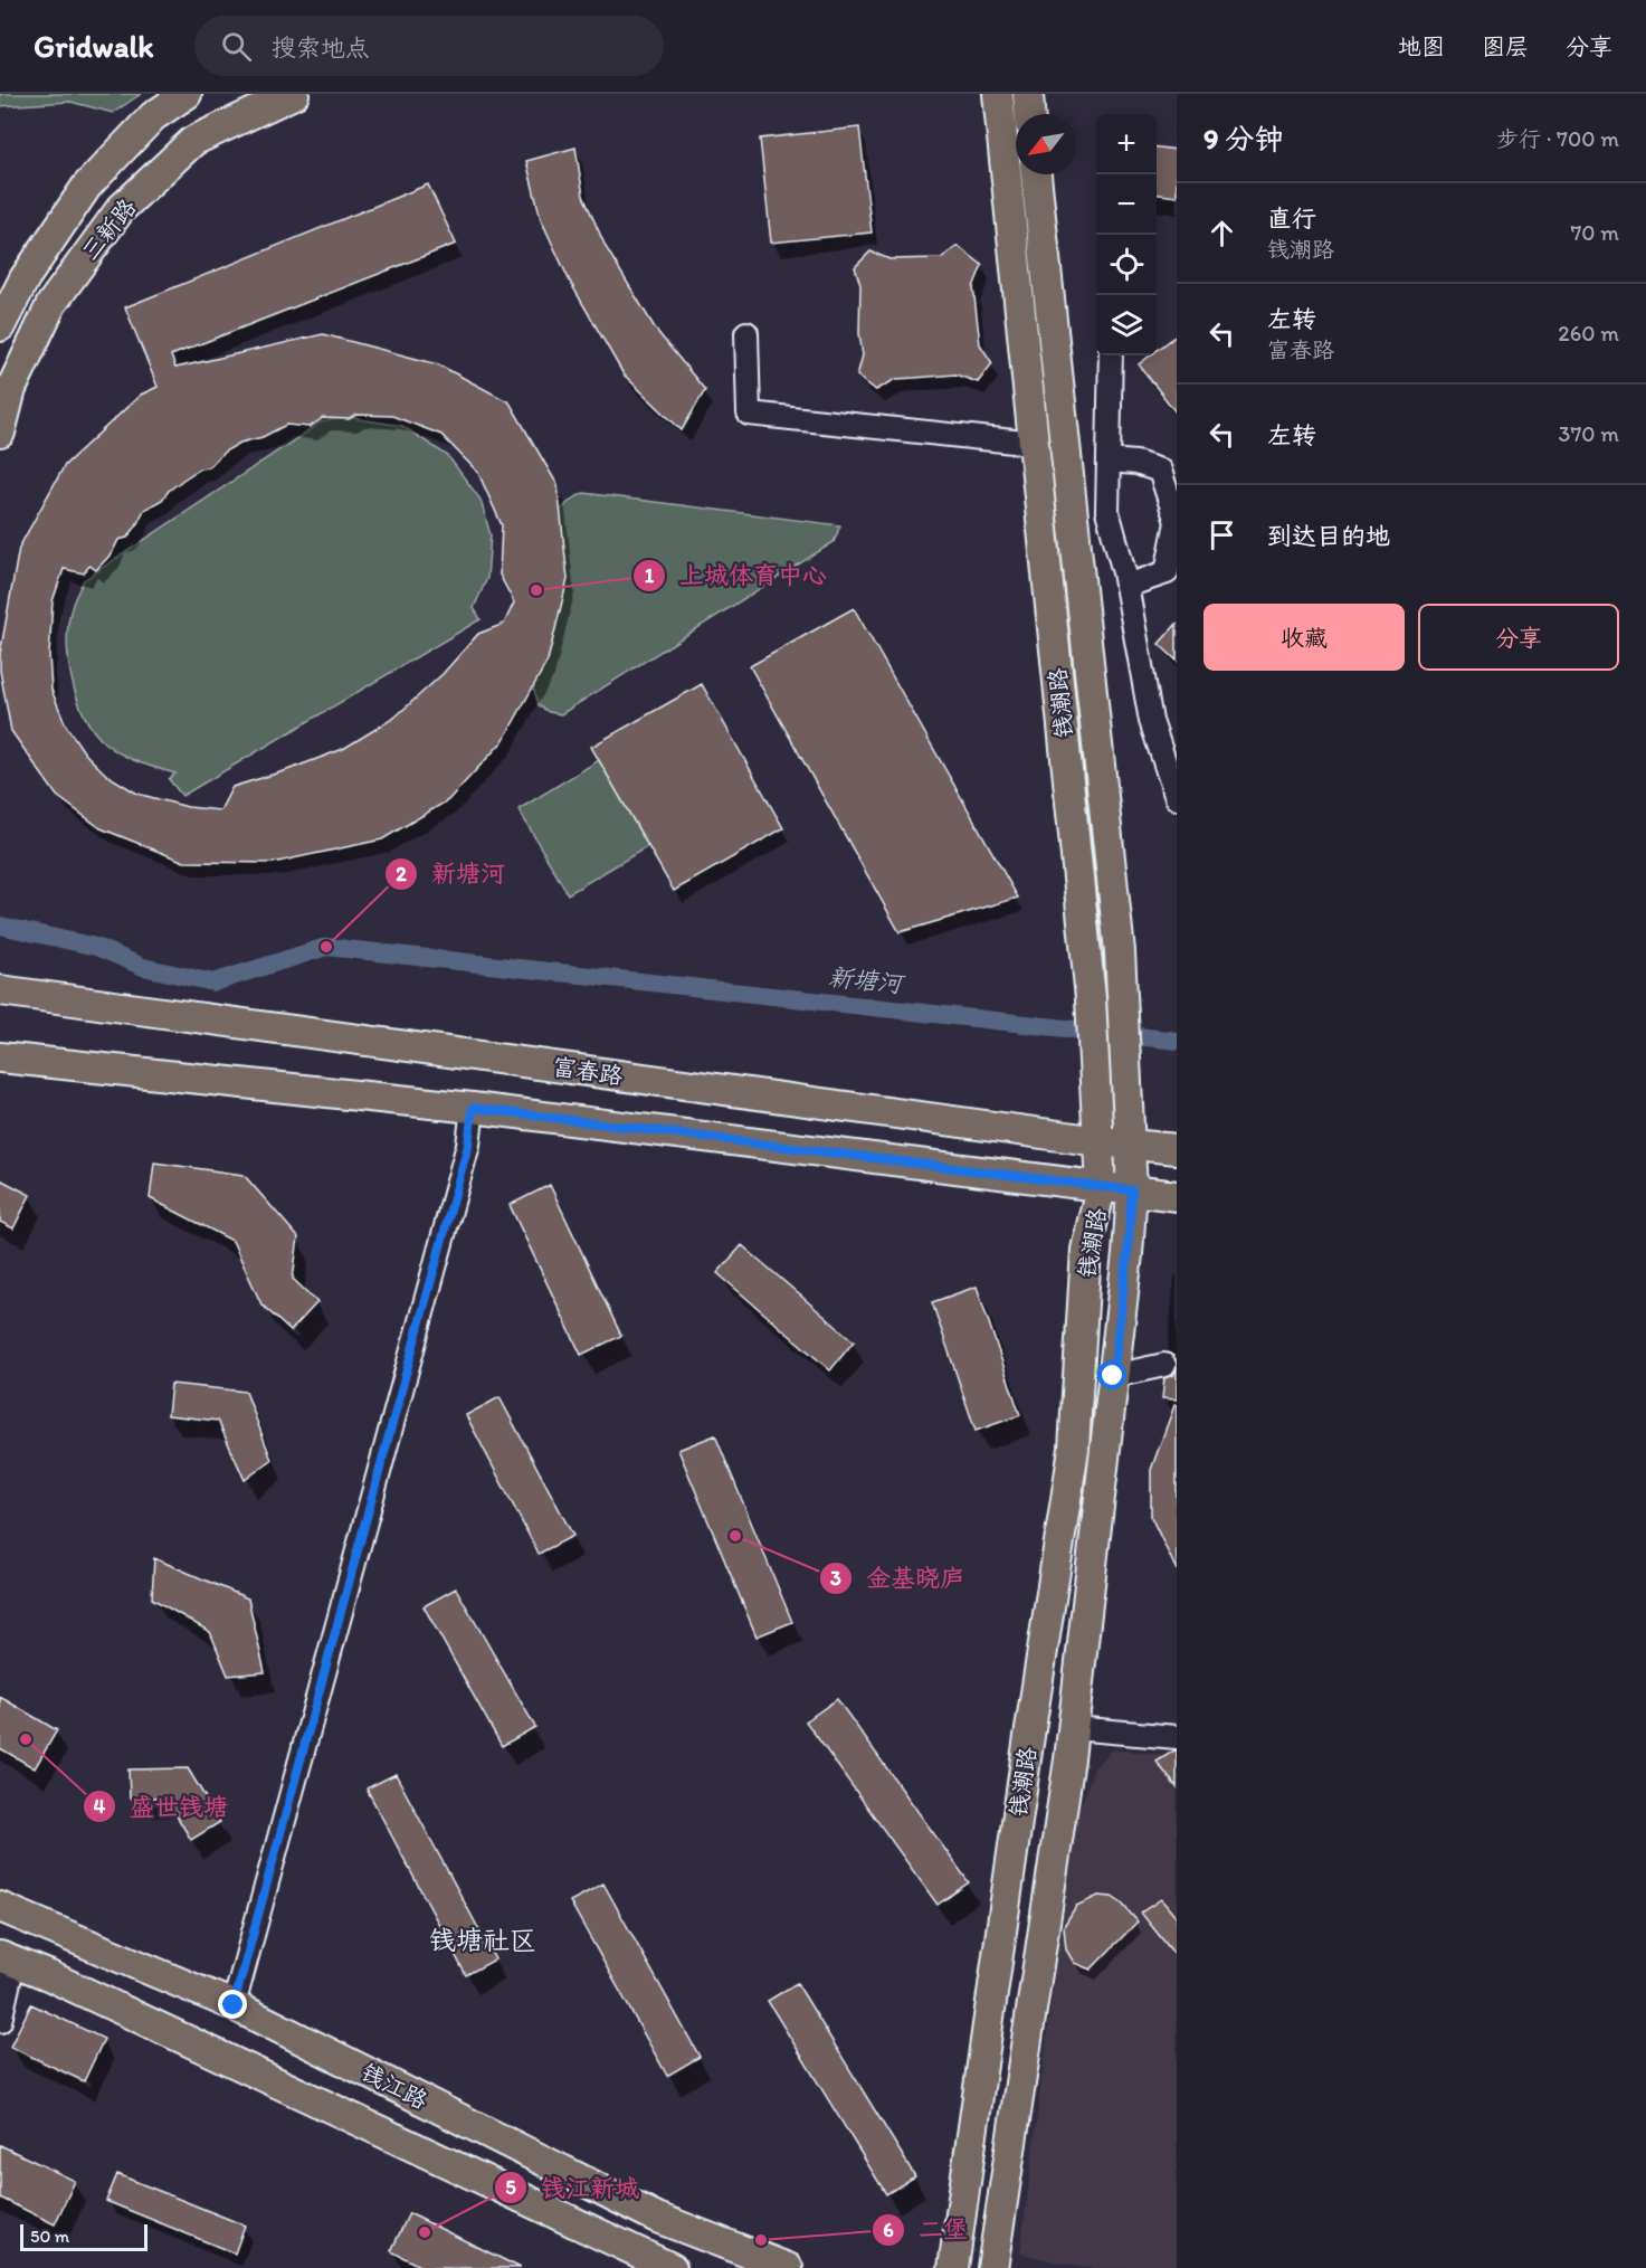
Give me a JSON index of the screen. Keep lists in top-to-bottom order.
{
  "streets": {
    "main road": [
      "三新路",
      "钱潮路",
      "富春路",
      "钱江路"
    ]
  },
  "crossings": [
    ["钱潮路", "富春路"]
  ],
  "districts": ["钱塘社区"],
  "water": ["新塘河"],
  "places": [
    "上城体育中心",
    "新塘河",
    "金基晓庐",
    "盛世钱塘",
    "钱江新城",
    "二堡"
  ],
  "scale_bar": "50 m",
  "north": "bottom left",
  "page": {
    "header": "Gridwalk",
    "search": "搜索地点",
    "nav": ["地图", "图层", "分享"],
    "heading": ["9 分钟", "步行 · 700 m"],
    "map_buttons": ["+", "−"],
    "list": [
      ["直行", "钱潮路", "70 m"],
      ["左转", "富春路", "260 m"],
      ["左转", "370 m"],
      "到达目的地"
    ],
    "buttons": ["收藏", "分享"],
    "scale": "50 m"
  }
}
